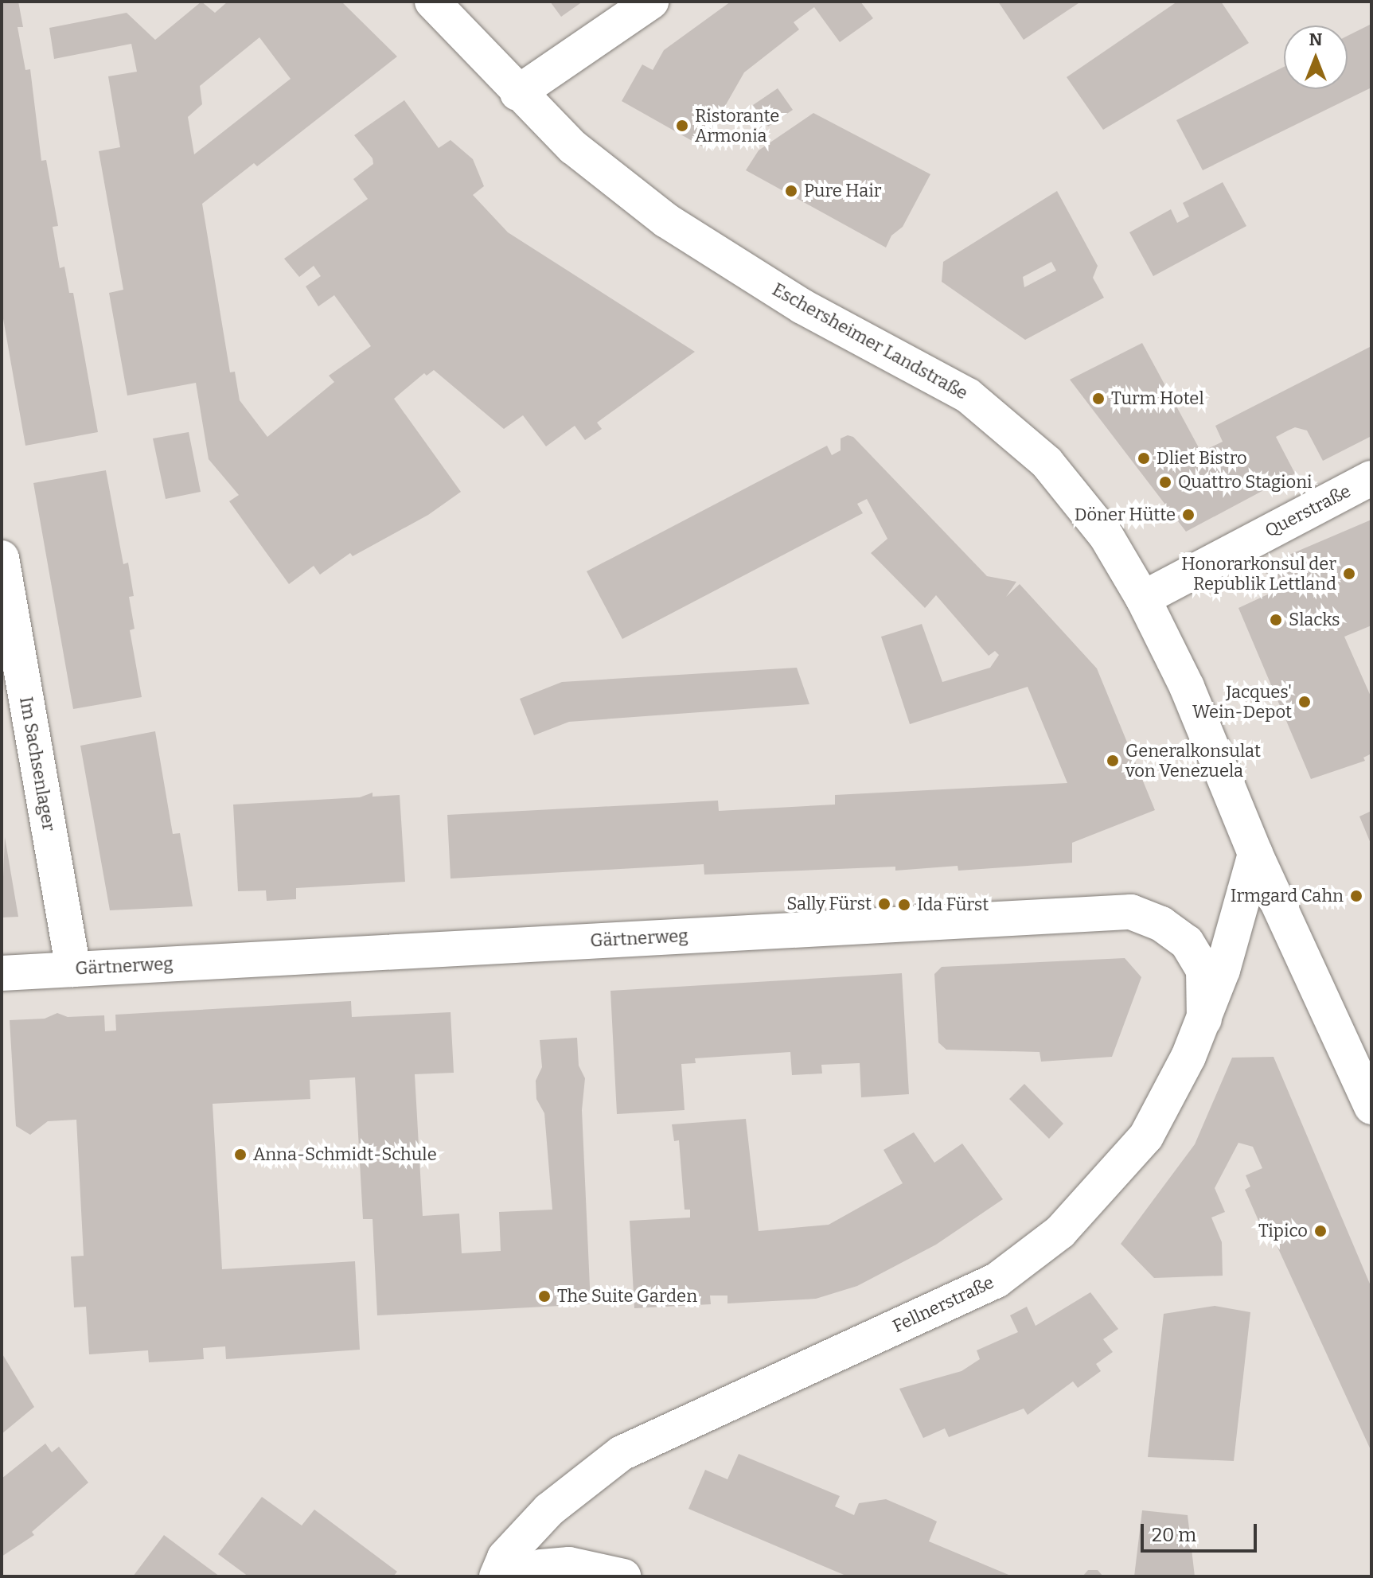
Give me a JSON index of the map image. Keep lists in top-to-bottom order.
{
  "streets": {
    "street": [
      "Eschersheimer Landstraße",
      "Querstraße",
      "Im Sachsenlager",
      "Gärtnerweg",
      "Fellnerstraße"
    ]
  },
  "crossings": [
    ["Eschersheimer Landstraße", "Querstraße"],
    ["Eschersheimer Landstraße", "Fellnerstraße"],
    ["Im Sachsenlager", "Gärtnerweg"],
    ["Gärtnerweg", "Fellnerstraße"]
  ],
  "places": [
    "Ristorante Armonia",
    "Pure Hair",
    "Turm Hotel",
    "Dliet Bistro",
    "Quattro Stagioni",
    "Döner Hütte",
    "Honorarkonsul der Republik Lettland",
    "Slacks",
    "Jacques' Wein-Depot",
    "Generalkonsulat von Venezuela",
    "Irmgard Cahn",
    "Sally Fürst",
    "Ida Fürst",
    "Anna-Schmidt-Schule",
    "Tipico",
    "The Suite Garden"
  ],
  "scale_bar": "20 m",
  "north": "top"
}
